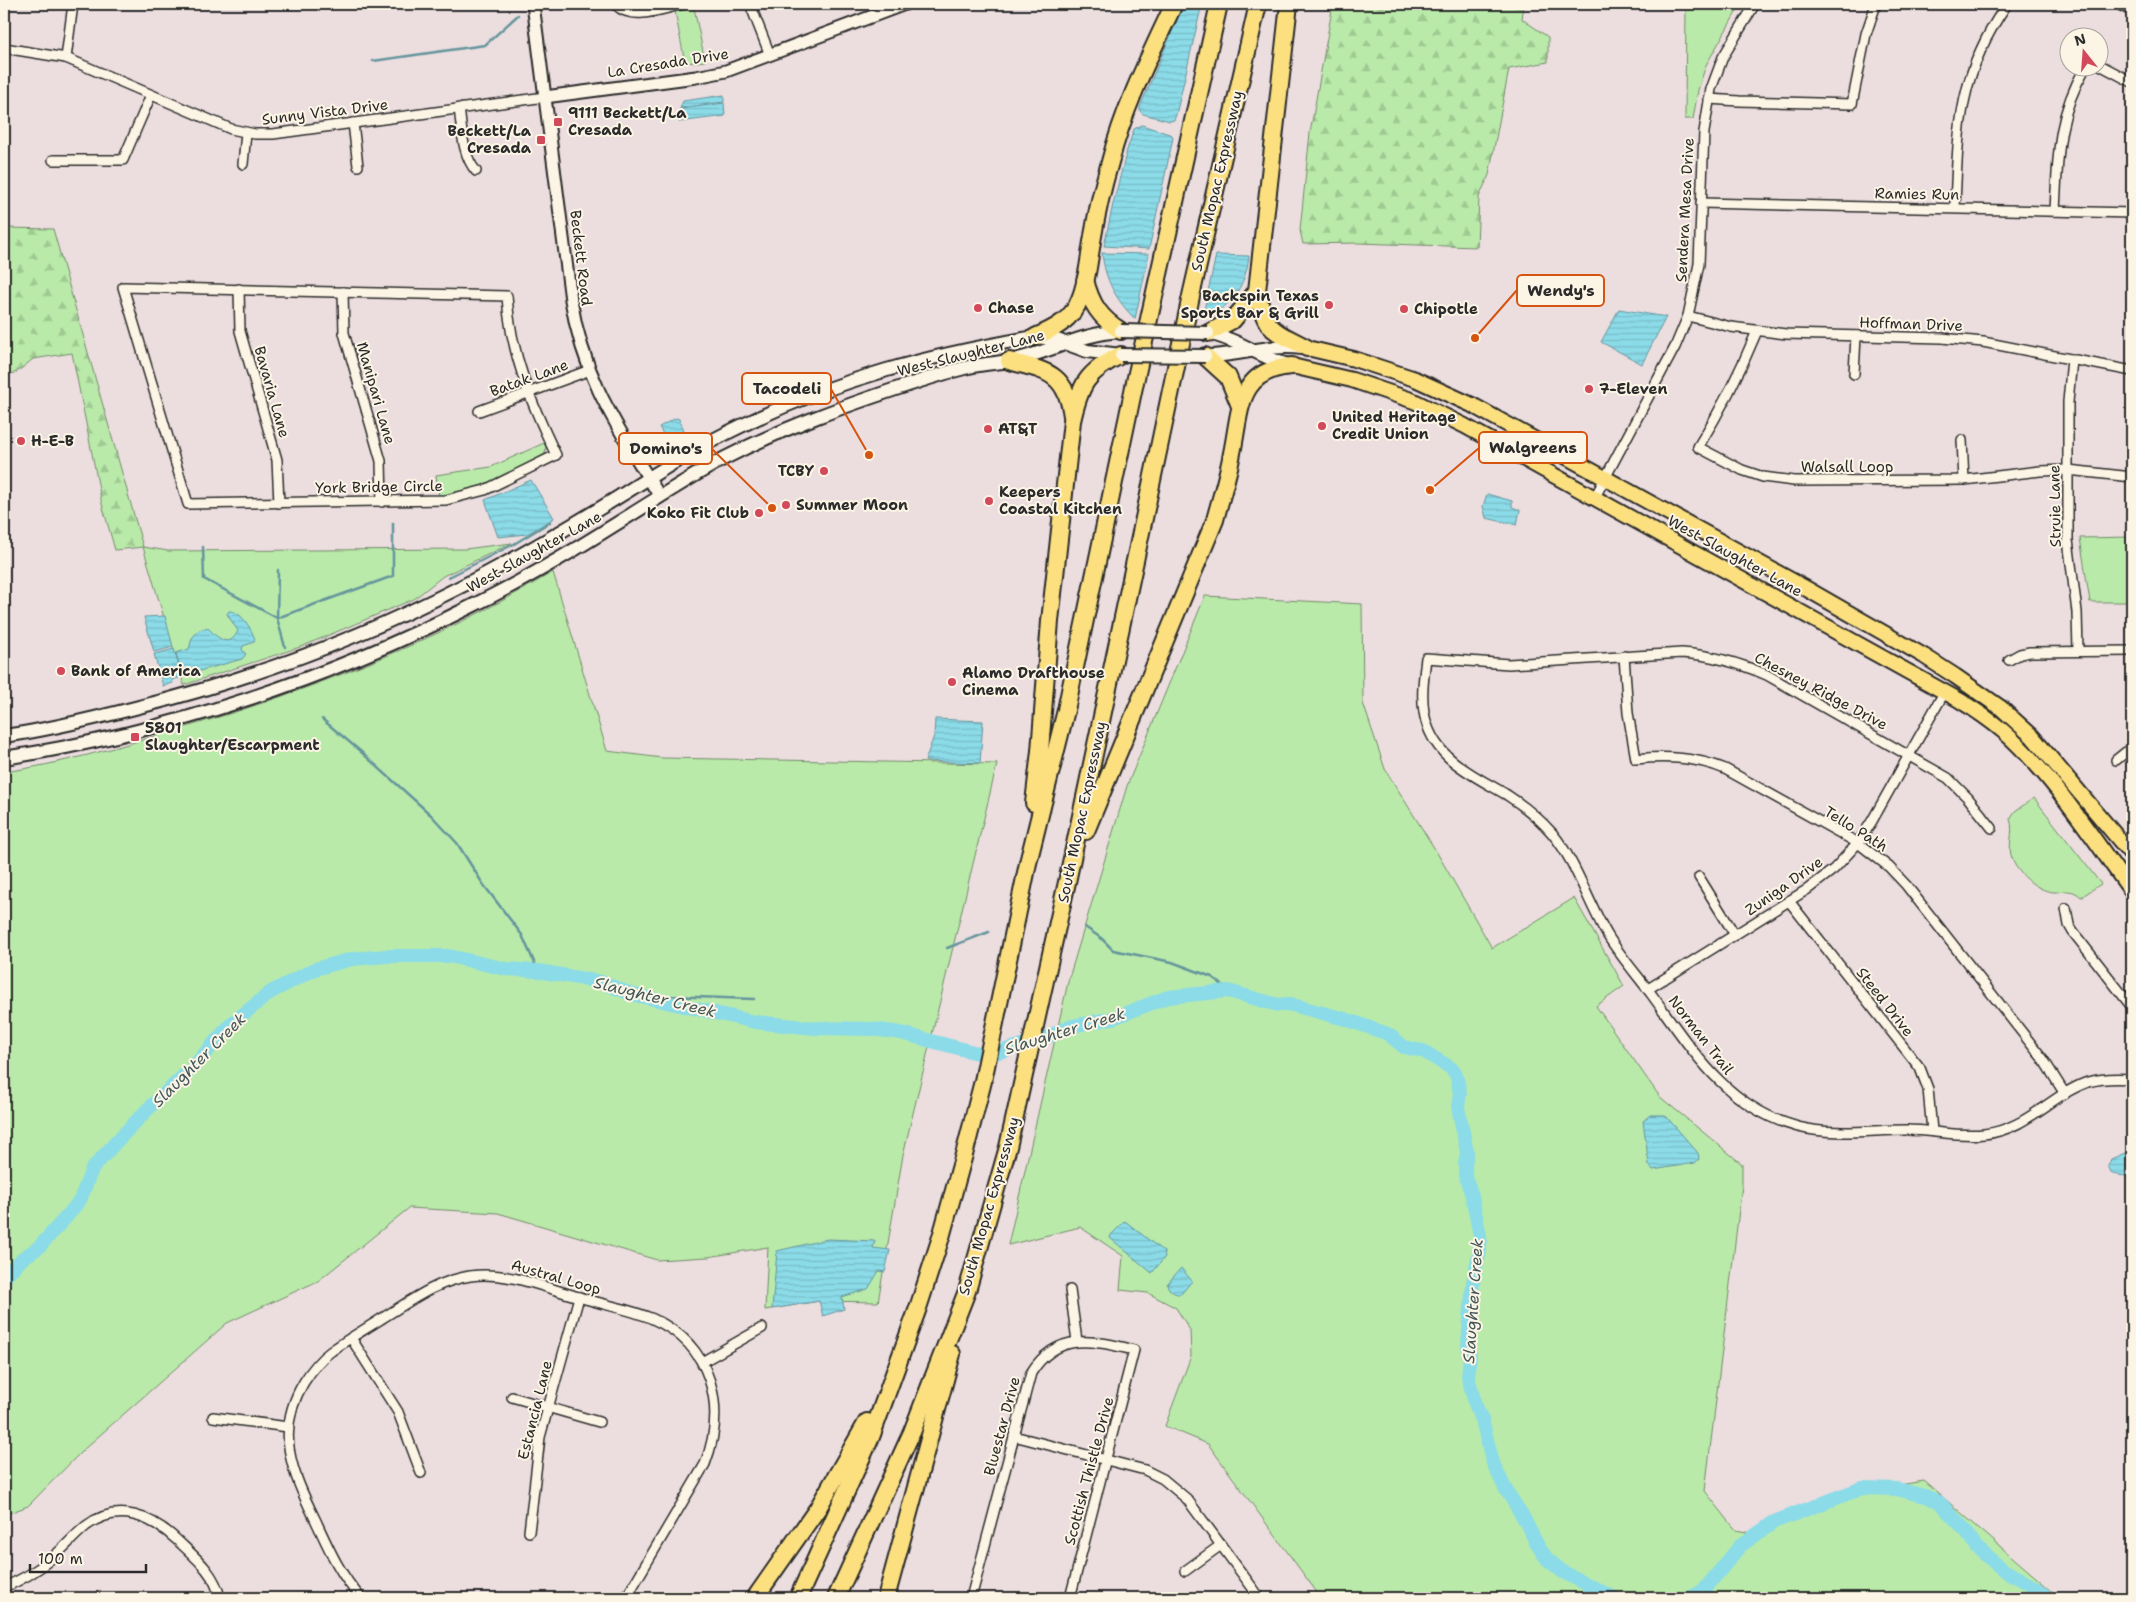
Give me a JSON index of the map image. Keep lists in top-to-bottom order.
{
  "streets": {
    "highway": ["South Mopac Expressway"],
    "main road": ["West Slaughter Lane"],
    "street": [
      "La Cresada Drive",
      "Sunny Vista Drive",
      "Ramies Run",
      "Sendera Mesa Drive",
      "Beckett Road",
      "Hoffman Drive",
      "Batak Lane",
      "Bavaria Lane",
      "Manipari Lane",
      "Walsall Loop",
      "York Bridge Circle",
      "Struie Lane",
      "Chesney Ridge Drive",
      "Tello Path",
      "Zuniga Drive",
      "Steed Drive",
      "Norman Trail",
      "Austral Loop",
      "Estancia Lane",
      "Bluestar Drive",
      "Scottish Thistle Drive"
    ]
  },
  "crossings": [
    ["La Cresada Drive", "Sunny Vista Drive"],
    ["La Cresada Drive", "Beckett Road"],
    ["Sunny Vista Drive", "Beckett Road"],
    ["Ramies Run", "Sendera Mesa Drive"],
    ["Sendera Mesa Drive", "Hoffman Drive"],
    ["Sendera Mesa Drive", "West Slaughter Lane"],
    ["Beckett Road", "West Slaughter Lane"],
    ["Beckett Road", "Batak Lane"],
    ["Hoffman Drive", "Walsall Loop"],
    ["Hoffman Drive", "Struie Lane"],
    ["West Slaughter Lane", "Zuniga Drive"],
    ["Batak Lane", "York Bridge Circle"],
    ["Bavaria Lane", "York Bridge Circle"],
    ["Manipari Lane", "York Bridge Circle"],
    ["Walsall Loop", "Struie Lane"],
    ["Chesney Ridge Drive", "Tello Path"],
    ["Chesney Ridge Drive", "Zuniga Drive"],
    ["Chesney Ridge Drive", "Norman Trail"],
    ["Tello Path", "Zuniga Drive"],
    ["Tello Path", "Norman Trail"],
    ["Zuniga Drive", "Steed Drive"],
    ["Zuniga Drive", "Norman Trail"],
    ["Steed Drive", "Norman Trail"],
    ["Austral Loop", "Estancia Lane"],
    ["Bluestar Drive", "Scottish Thistle Drive"]
  ],
  "water": ["Slaughter Creek"],
  "places": {
    "transit": ["9111 Beckett/La Cresada", "Beckett/La Cresada", "5801 Slaughter/Escarpment"],
    "other": [
      "Backspin Texas Sports Bar & Grill",
      "Chase",
      "Chipotle",
      "Wendy's",
      "7-Eleven",
      "United Heritage Credit Union",
      "AT&T",
      "H-E-B",
      "Tacodeli",
      "TCBY",
      "Walgreens",
      "Keepers Coastal Kitchen",
      "Summer Moon",
      "Domino's",
      "Koko Fit Club",
      "Bank of America",
      "Alamo Drafthouse Cinema"
    ]
  },
  "scale_bar": "100 m",
  "north": "top"
}
